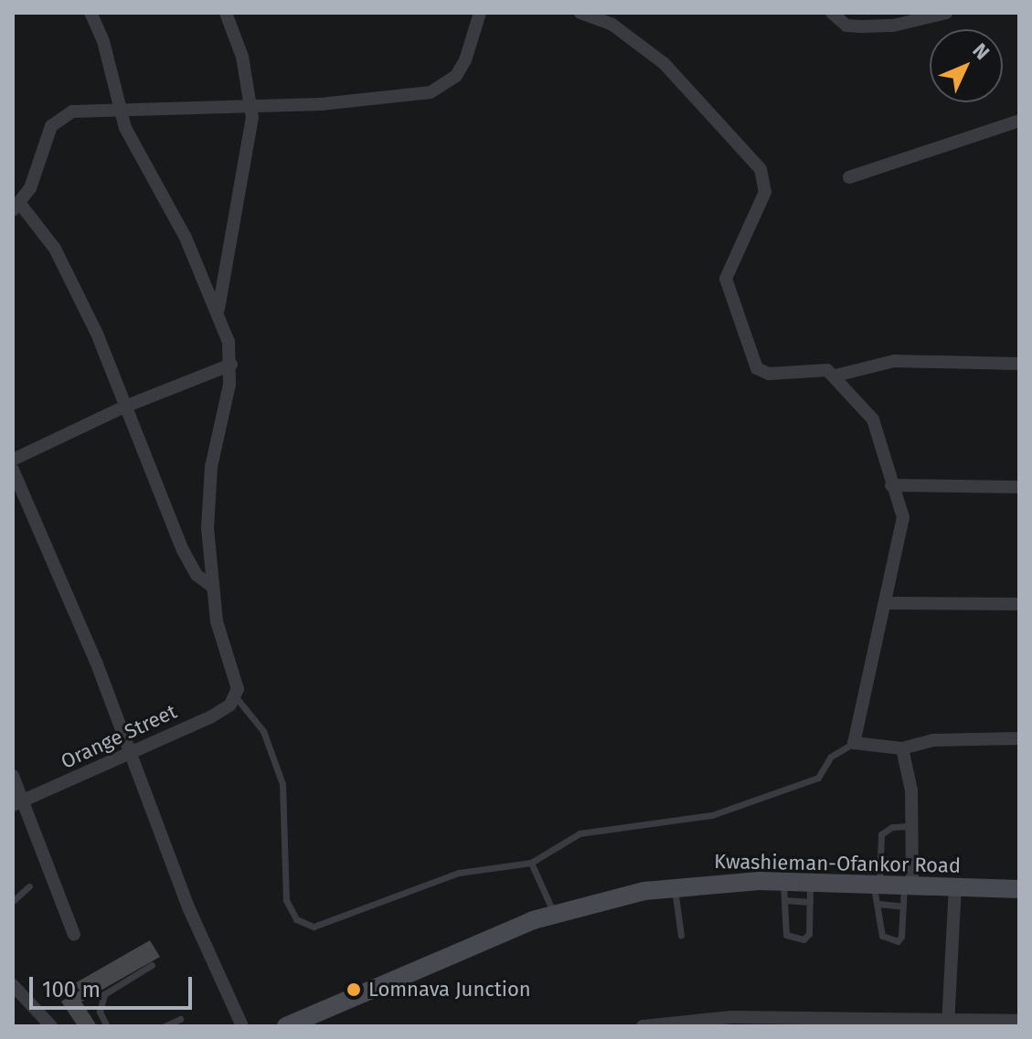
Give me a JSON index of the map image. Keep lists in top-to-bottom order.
{
  "streets": {
    "main road": ["Kwashieman-Ofankor Road"],
    "street": ["Orange Street"]
  },
  "places": ["Lomnava Junction"],
  "scale_bar": "100 m",
  "north": "top right"
}
